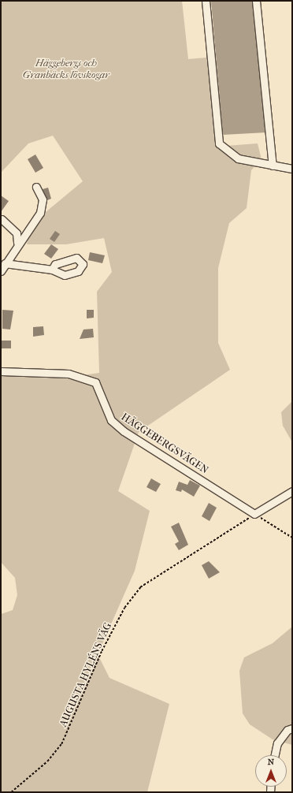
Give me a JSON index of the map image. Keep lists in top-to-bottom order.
{
  "streets": {
    "street": ["HÄGGEBERGSVÄGEN"],
    "path": ["AUGUSTA HYLÉNS VÄG"]
  },
  "crossings": [
    ["HÄGGEBERGSVÄGEN", "AUGUSTA HYLÉNS VÄG"]
  ],
  "parks": ["Häggebergs och Granbäcks lövskogar"],
  "north": "top"
}
